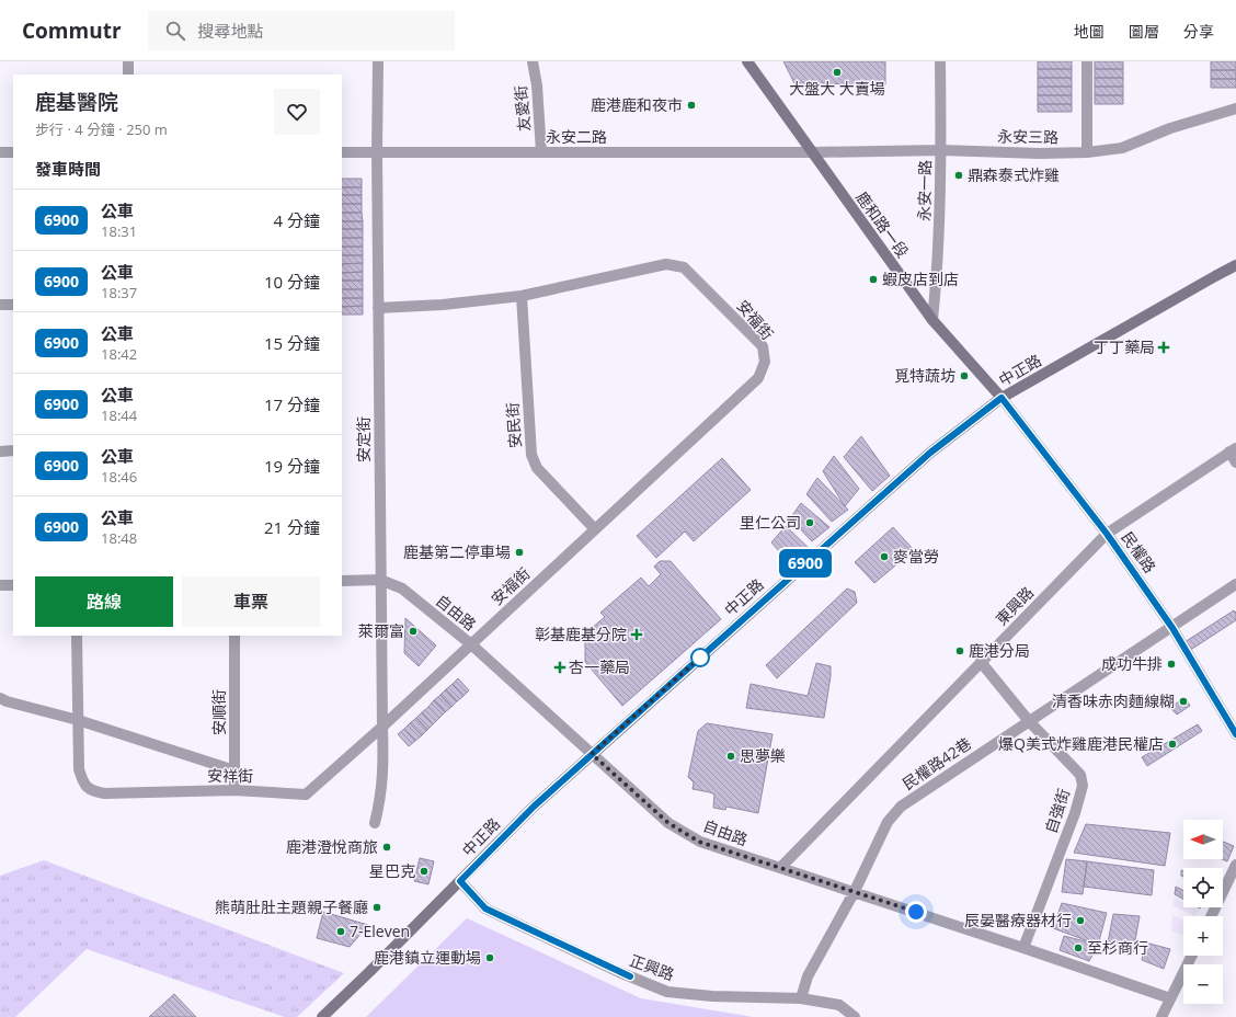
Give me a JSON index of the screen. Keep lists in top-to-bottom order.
{
  "streets": {
    "main road": ["鹿和路一段", "中正路"],
    "street": [
      "友愛街",
      "永安二路",
      "永安三路",
      "永安一路",
      "安福街",
      "安民街",
      "安定街",
      "民權路",
      "東興路",
      "自由路",
      "安順街",
      "民權路42巷",
      "安祥街",
      "自強街",
      "正興路"
    ]
  },
  "crossings": [
    ["友愛街", "永安二路"],
    ["永安二路", "永安三路"],
    ["永安二路", "鹿和路一段"],
    ["永安二路", "安定街"],
    ["永安三路", "永安一路"],
    ["永安三路", "鹿和路一段"],
    ["永安一路", "鹿和路一段"],
    ["鹿和路一段", "中正路"],
    ["鹿和路一段", "民權路"],
    ["安福街", "安民街"],
    ["安福街", "安定街"],
    ["安福街", "自由路"],
    ["安福街", "安祥街"],
    ["中正路", "民權路"],
    ["中正路", "自由路"],
    ["中正路", "正興路"],
    ["安定街", "自由路"],
    ["安定街", "安祥街"],
    ["民權路", "東興路"],
    ["民權路", "民權路42巷"],
    ["東興路", "自由路"],
    ["東興路", "自強街"],
    ["自由路", "民權路42巷"],
    ["自由路", "安祥街"],
    ["自由路", "自強街"],
    ["安順街", "安祥街"],
    ["民權路42巷", "自強街"],
    ["民權路42巷", "正興路"]
  ],
  "places": {
    "other": [
      "大盤大 大賣場",
      "鹿港鹿和夜市",
      "鼎森泰式炸雞",
      "蝦皮店到店",
      "覓特蔬坊",
      "里仁公司",
      "鹿基第二停車場",
      "麥當勞",
      "萊爾富",
      "鹿港分局",
      "成功牛排",
      "清香味赤肉麵線糊",
      "爆Q美式炸雞鹿港民權店",
      "思夢樂",
      "鹿港澄悅商旅",
      "星巴克",
      "熊萌肚肚主題親子餐廳",
      "辰晏醫療器材行",
      "7-Eleven",
      "至杉商行",
      "鹿港鎮立運動場"
    ],
    "health": ["丁丁藥局", "彰基鹿基分院", "杏一藥局"]
  },
  "lines": ["bus line 6900"],
  "north": "left",
  "page": {
    "header": "Commutr",
    "search": "搜尋地點",
    "nav": ["地圖", "圖層", "分享"],
    "on_map": "6900",
    "heading": [
      ["鹿基醫院", "步行 · 4 分鐘 · 250 m"],
      "發車時間"
    ],
    "list": [
      {
        "mark": "6900",
        "name": "公車",
        "note": "18:31",
        "value": "4 分鐘"
      },
      {
        "mark": "6900",
        "name": "公車",
        "note": "18:37",
        "value": "10 分鐘"
      },
      {
        "mark": "6900",
        "name": "公車",
        "note": "18:42",
        "value": "15 分鐘"
      },
      {
        "mark": "6900",
        "name": "公車",
        "note": "18:44",
        "value": "17 分鐘"
      },
      {
        "mark": "6900",
        "name": "公車",
        "note": "18:46",
        "value": "19 分鐘"
      },
      {
        "mark": "6900",
        "name": "公車",
        "note": "18:48",
        "value": "21 分鐘"
      }
    ],
    "buttons": ["路線", "車票"],
    "map_buttons": ["+", "−"]
  }
}
